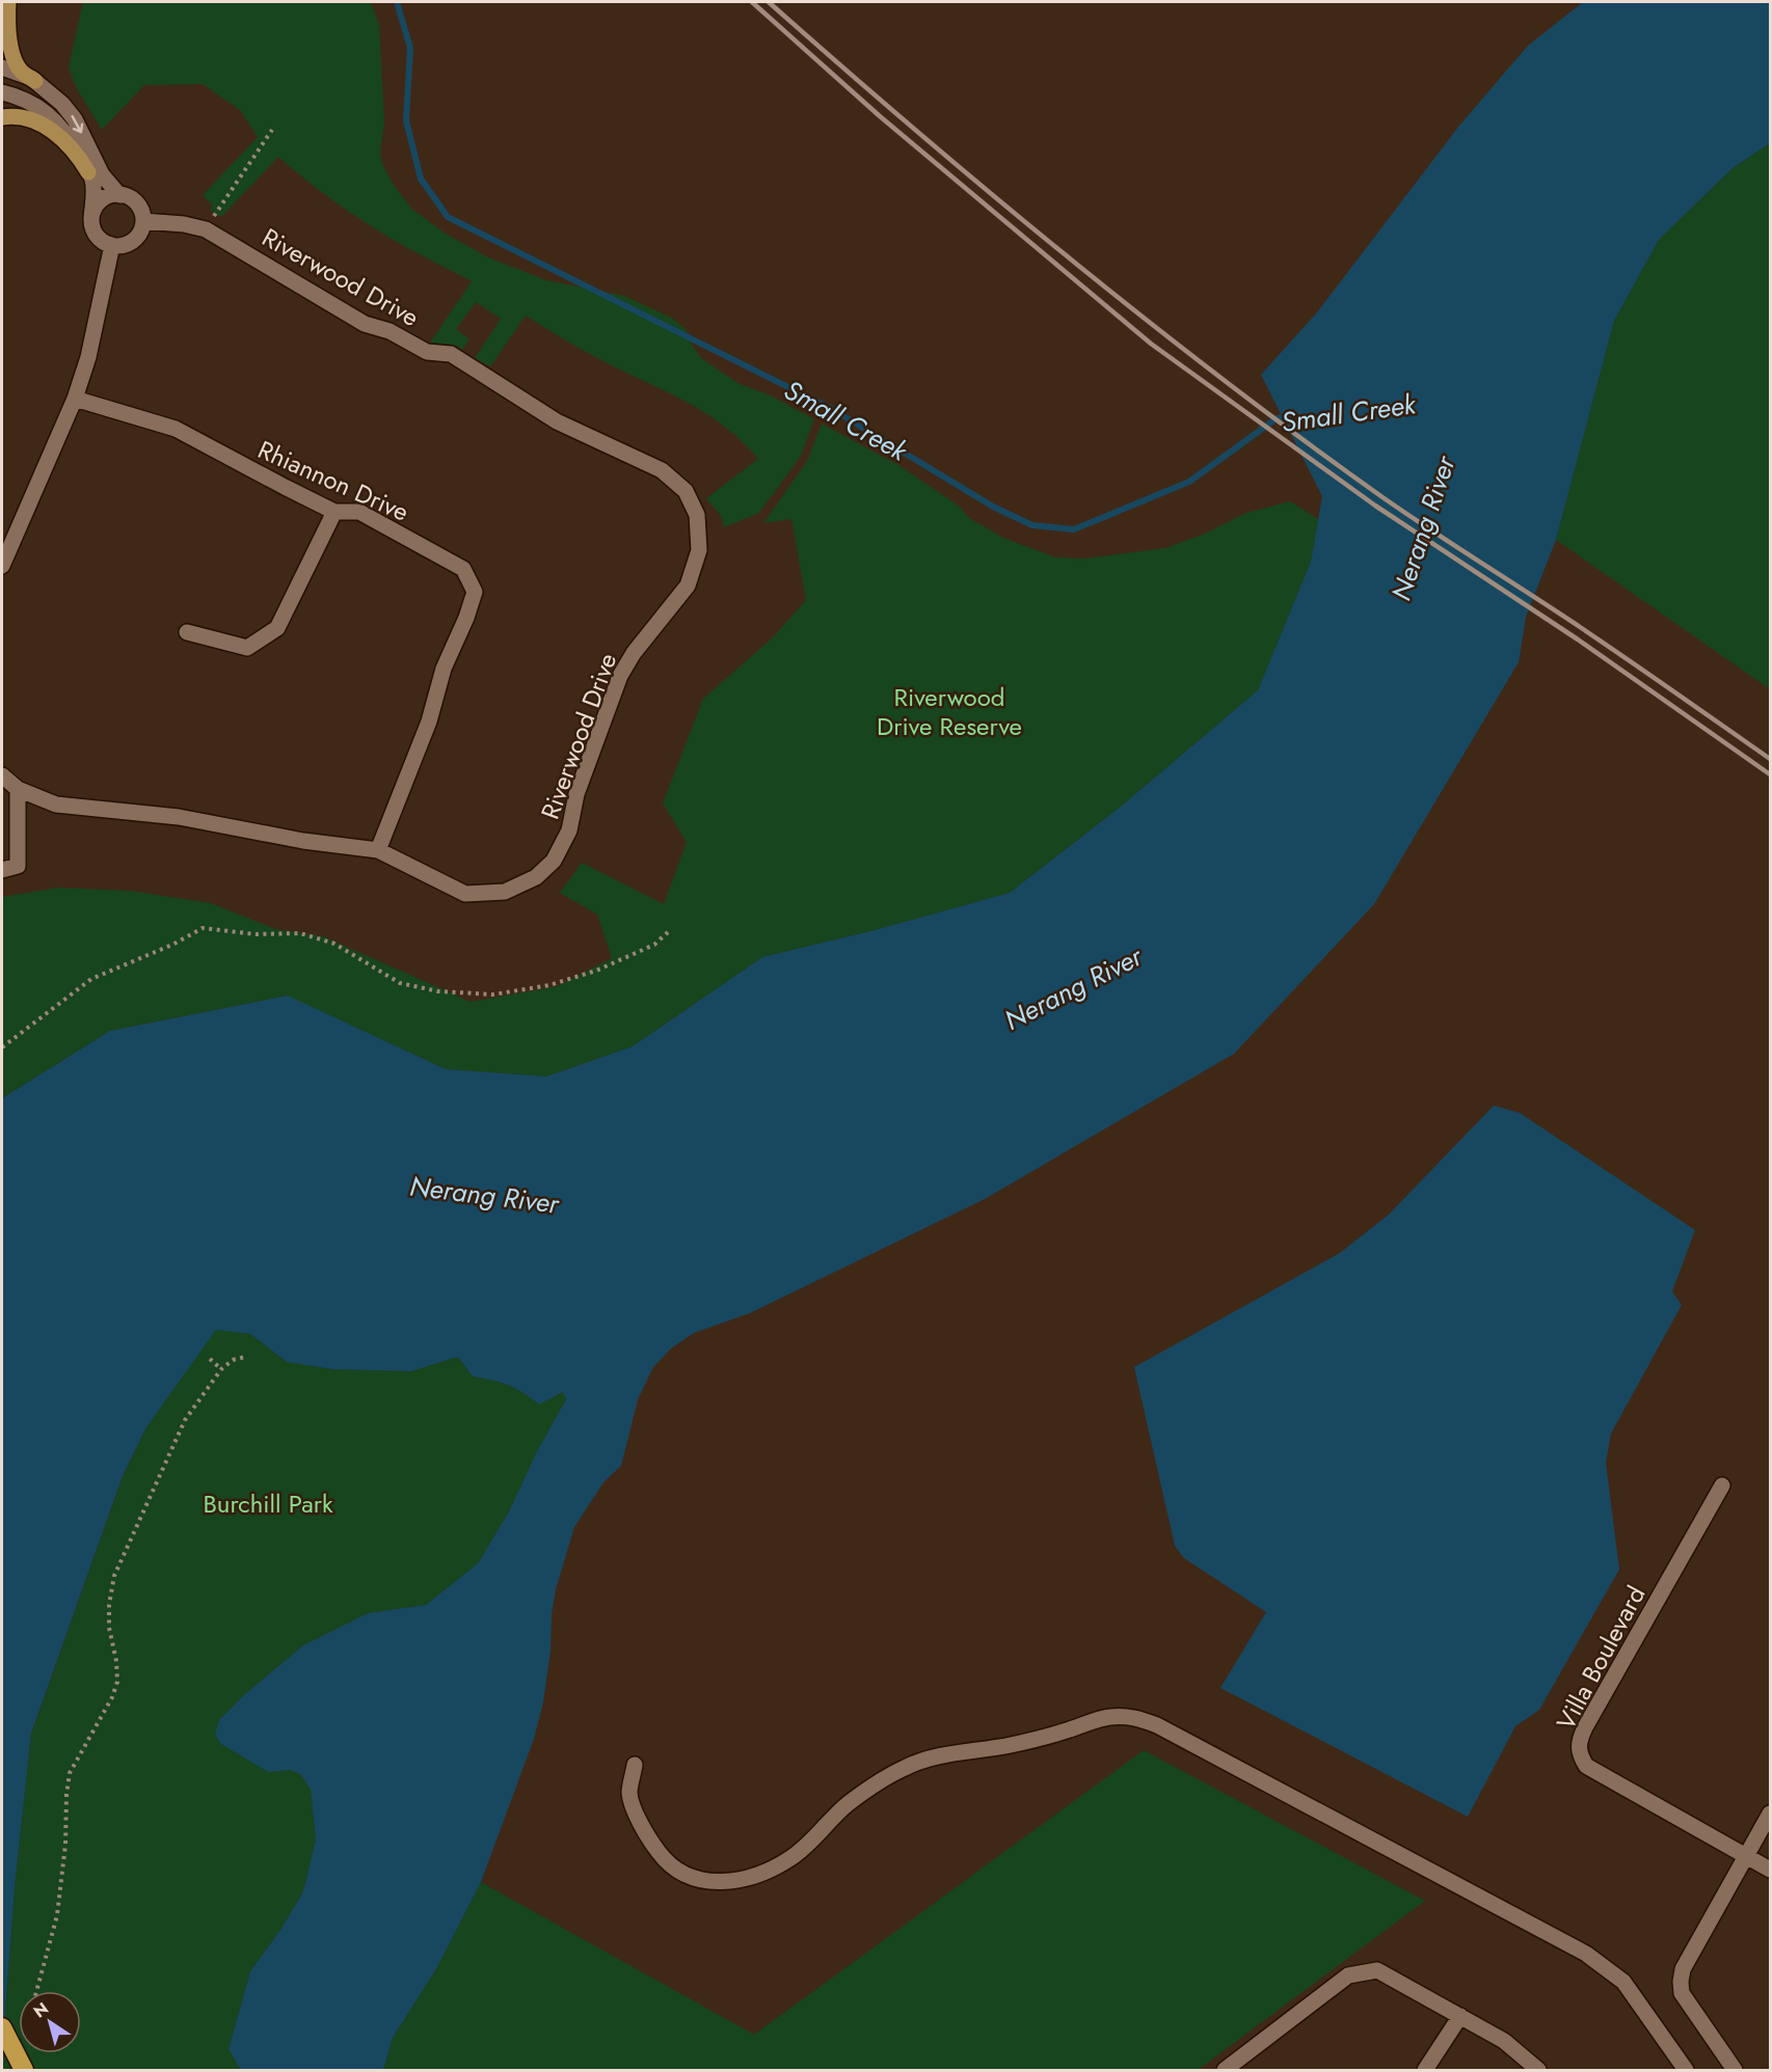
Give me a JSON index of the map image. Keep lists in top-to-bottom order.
{
  "streets": {
    "street": ["Riverwood Drive", "Rhiannon Drive", "Villa Boulevard"]
  },
  "crossings": [
    ["Riverwood Drive", "Rhiannon Drive"]
  ],
  "water": ["Small Creek", "Nerang River"],
  "parks": ["Riverwood Drive Reserve", "Burchill Park"],
  "north": "top left"
}
